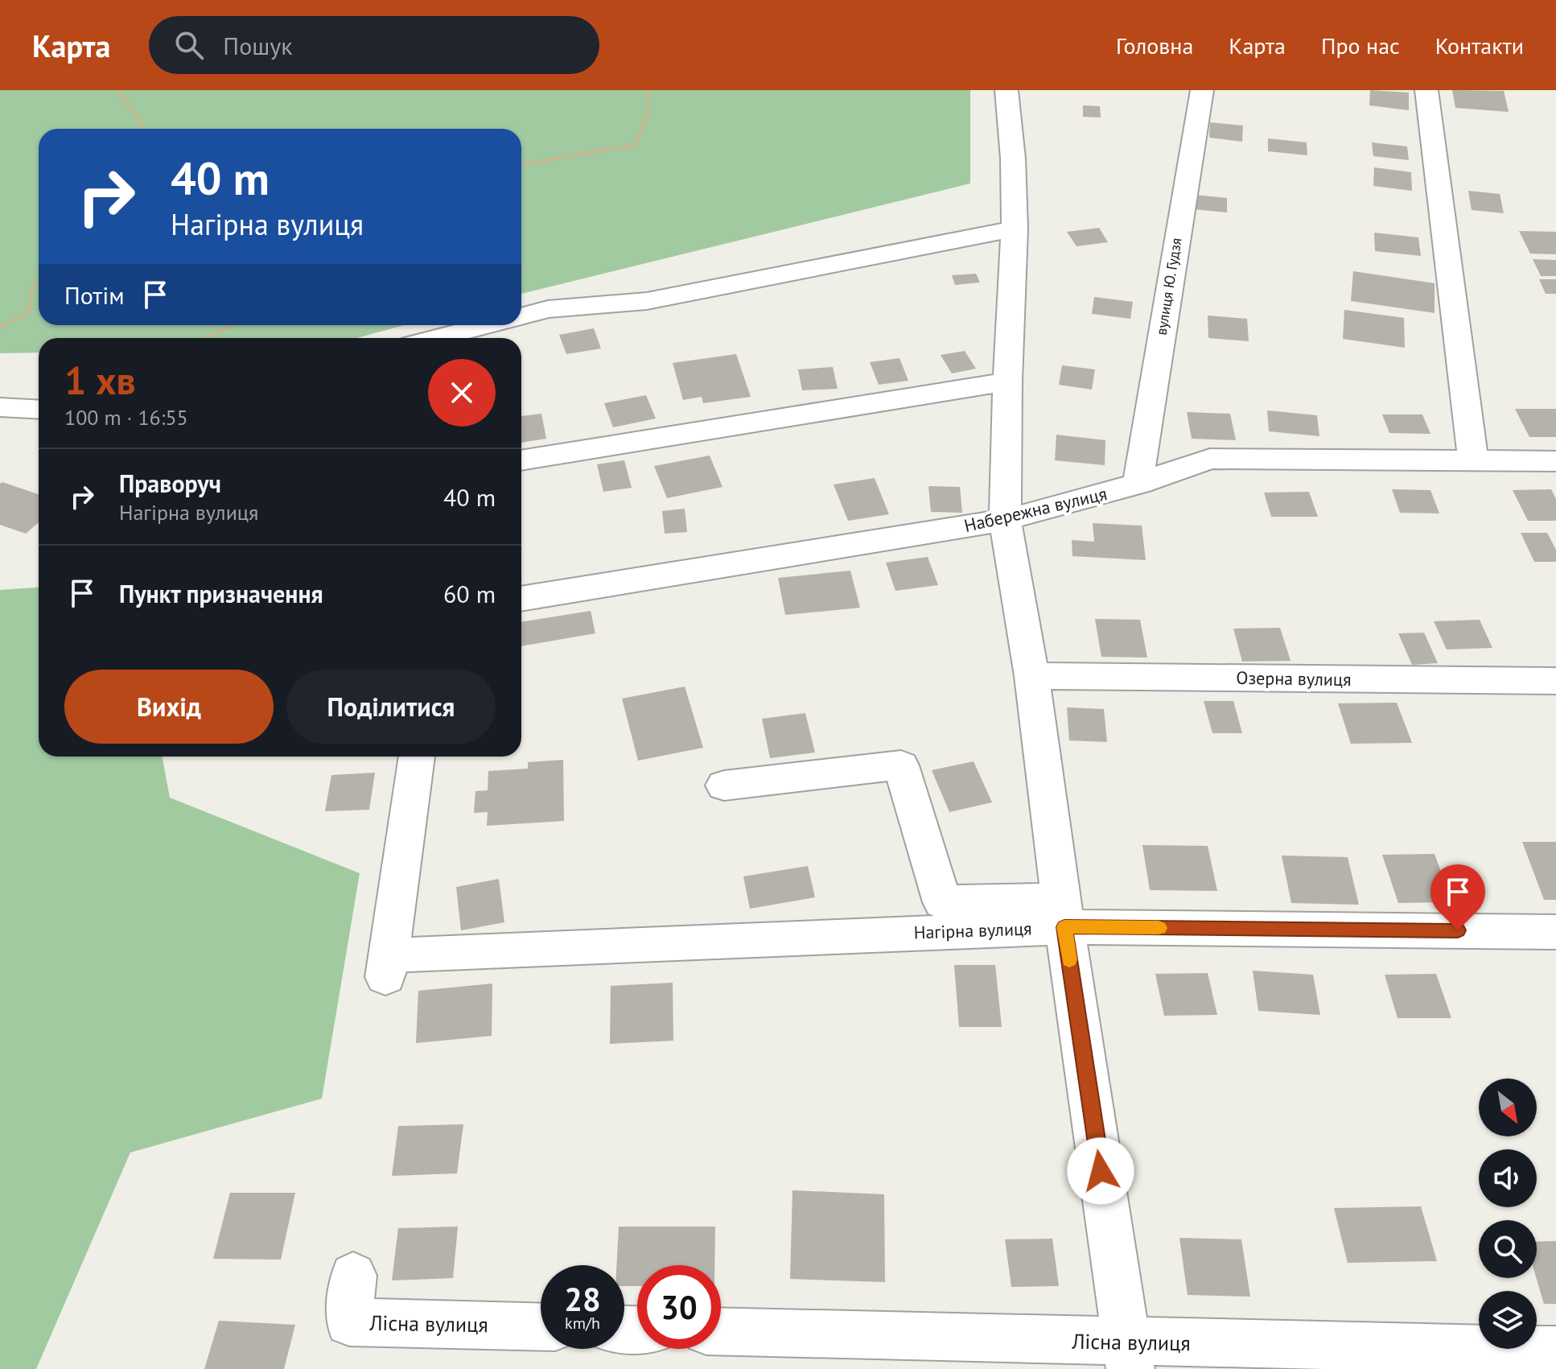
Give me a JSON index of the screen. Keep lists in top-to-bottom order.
{
  "streets": {
    "street": [
      "вулиця Ю. Гудзя",
      "Набережна вулиця",
      "Озерна вулиця",
      "Нагірна вулиця",
      "Лісна вулиця"
    ]
  },
  "crossings": [
    ["вулиця Ю. Гудзя", "Набережна вулиця"]
  ],
  "north": "bottom right",
  "page": {
    "header": "Карта",
    "search": "Пошук",
    "nav": [
      "Головна",
      "Карта",
      "Про нас",
      "Контакти"
    ],
    "turn": ["40 m", "Нагірна вулиця"],
    "then": "Потім",
    "heading": ["1 хв", "100 m · 16:55"],
    "list": [
      {
        "name": "Праворуч",
        "note": "Нагірна вулиця",
        "value": "40 m"
      },
      {
        "name": "Пункт призначення",
        "value": "60 m"
      }
    ],
    "buttons": ["Вихід", "Поділитися"],
    "speed": "28 km/h",
    "limit": "30"
  }
}
